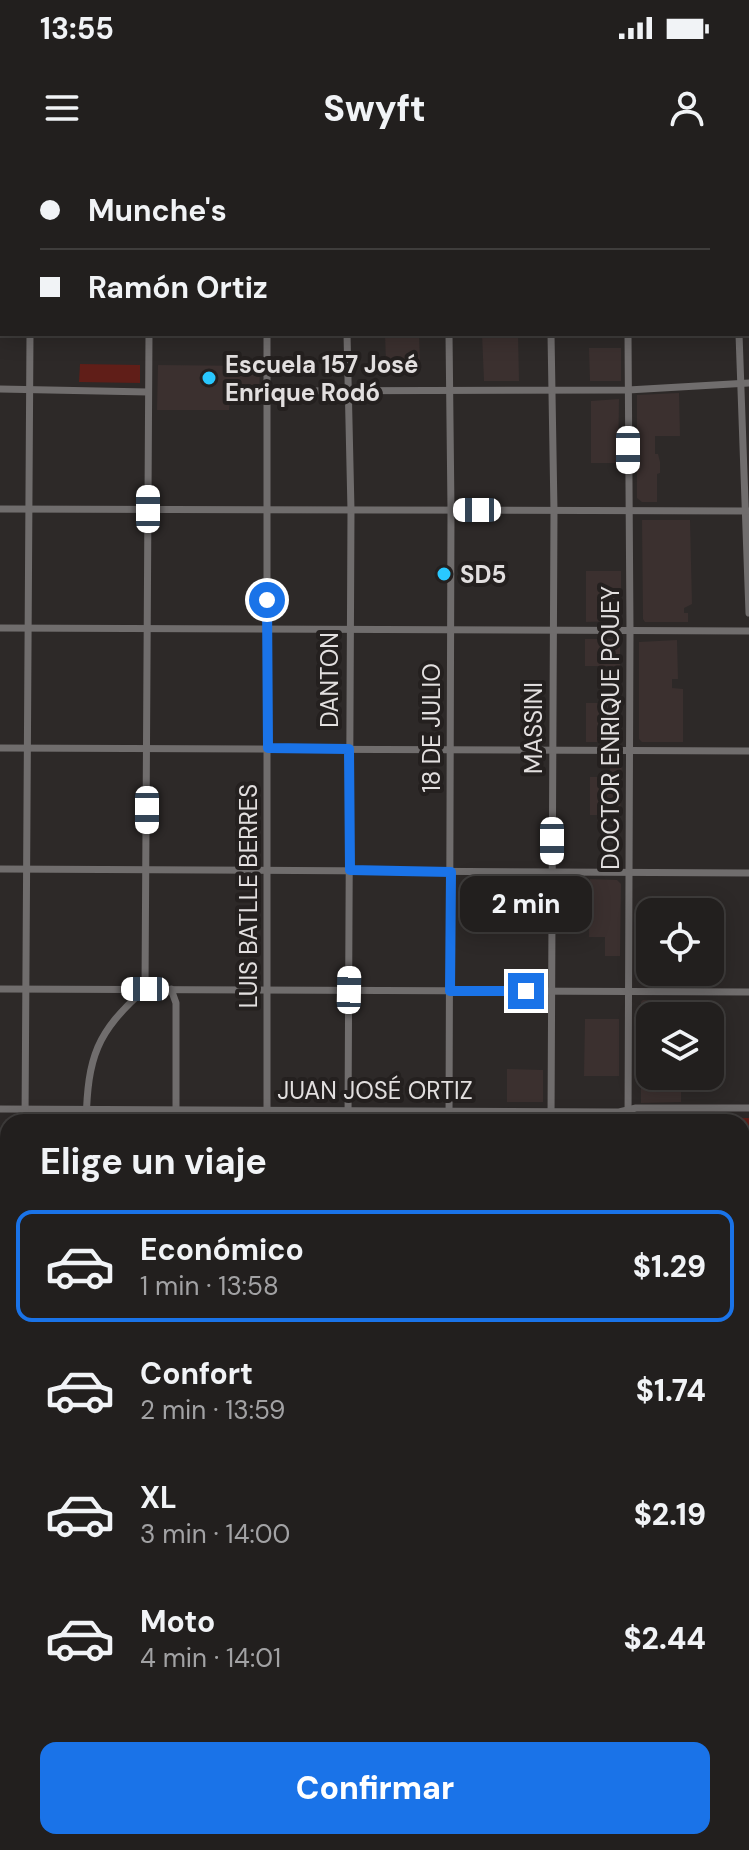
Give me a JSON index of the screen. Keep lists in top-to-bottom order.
{
  "streets": {
    "street": [
      "DANTON",
      "18 DE JULIO",
      "MASSINI",
      "DOCTOR ENRIQUE POUEY",
      "LUIS BATLLE BERRES",
      "JUAN JOSÉ ORTIZ"
    ]
  },
  "crossings": [
    ["DANTON", "JUAN JOSÉ ORTIZ"],
    ["18 DE JULIO", "JUAN JOSÉ ORTIZ"],
    ["MASSINI", "JUAN JOSÉ ORTIZ"],
    ["DOCTOR ENRIQUE POUEY", "JUAN JOSÉ ORTIZ"],
    ["LUIS BATLLE BERRES", "JUAN JOSÉ ORTIZ"]
  ],
  "places": ["Escuela 157 José Enrique Rodó", "SD5"],
  "page": {
    "status": "13:55",
    "header": "Swyft",
    "banner": ["Munche's", "Ramón Ortiz"],
    "bubble": "2 min",
    "heading": "Elige un viaje",
    "list": [
      {
        "name": "Económico",
        "note": "1 min · 13:58",
        "value": "$1.29"
      },
      {
        "name": "Confort",
        "note": "2 min · 13:59",
        "value": "$1.74"
      },
      {
        "name": "XL",
        "note": "3 min · 14:00",
        "value": "$2.19"
      },
      {
        "name": "Moto",
        "note": "4 min · 14:01",
        "value": "$2.44"
      }
    ],
    "buttons": "Confirmar"
  }
}
